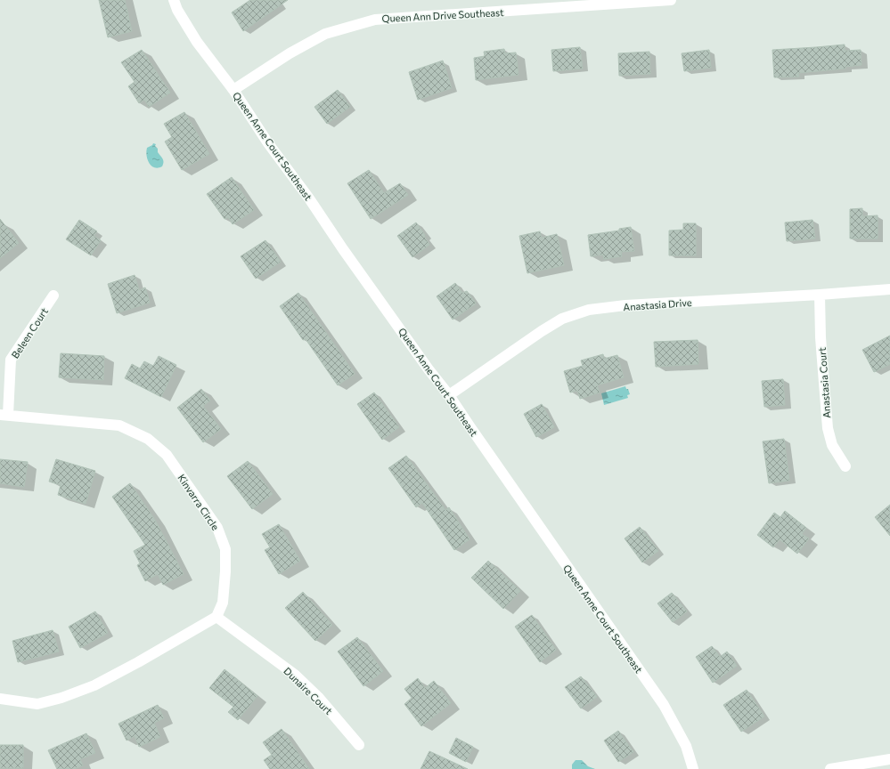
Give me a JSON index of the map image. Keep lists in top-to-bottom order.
{
  "streets": {
    "street": [
      "Queen Ann Drive Southeast",
      "Queen Anne Court Southeast",
      "Anastasia Drive",
      "Beleen Court",
      "Anastasia Court",
      "Kinvarra Circle",
      "Dunaire Court"
    ]
  },
  "crossings": [
    ["Queen Ann Drive Southeast", "Queen Anne Court Southeast"],
    ["Queen Anne Court Southeast", "Anastasia Drive"],
    ["Anastasia Drive", "Anastasia Court"],
    ["Beleen Court", "Kinvarra Circle"],
    ["Kinvarra Circle", "Dunaire Court"]
  ]
}
